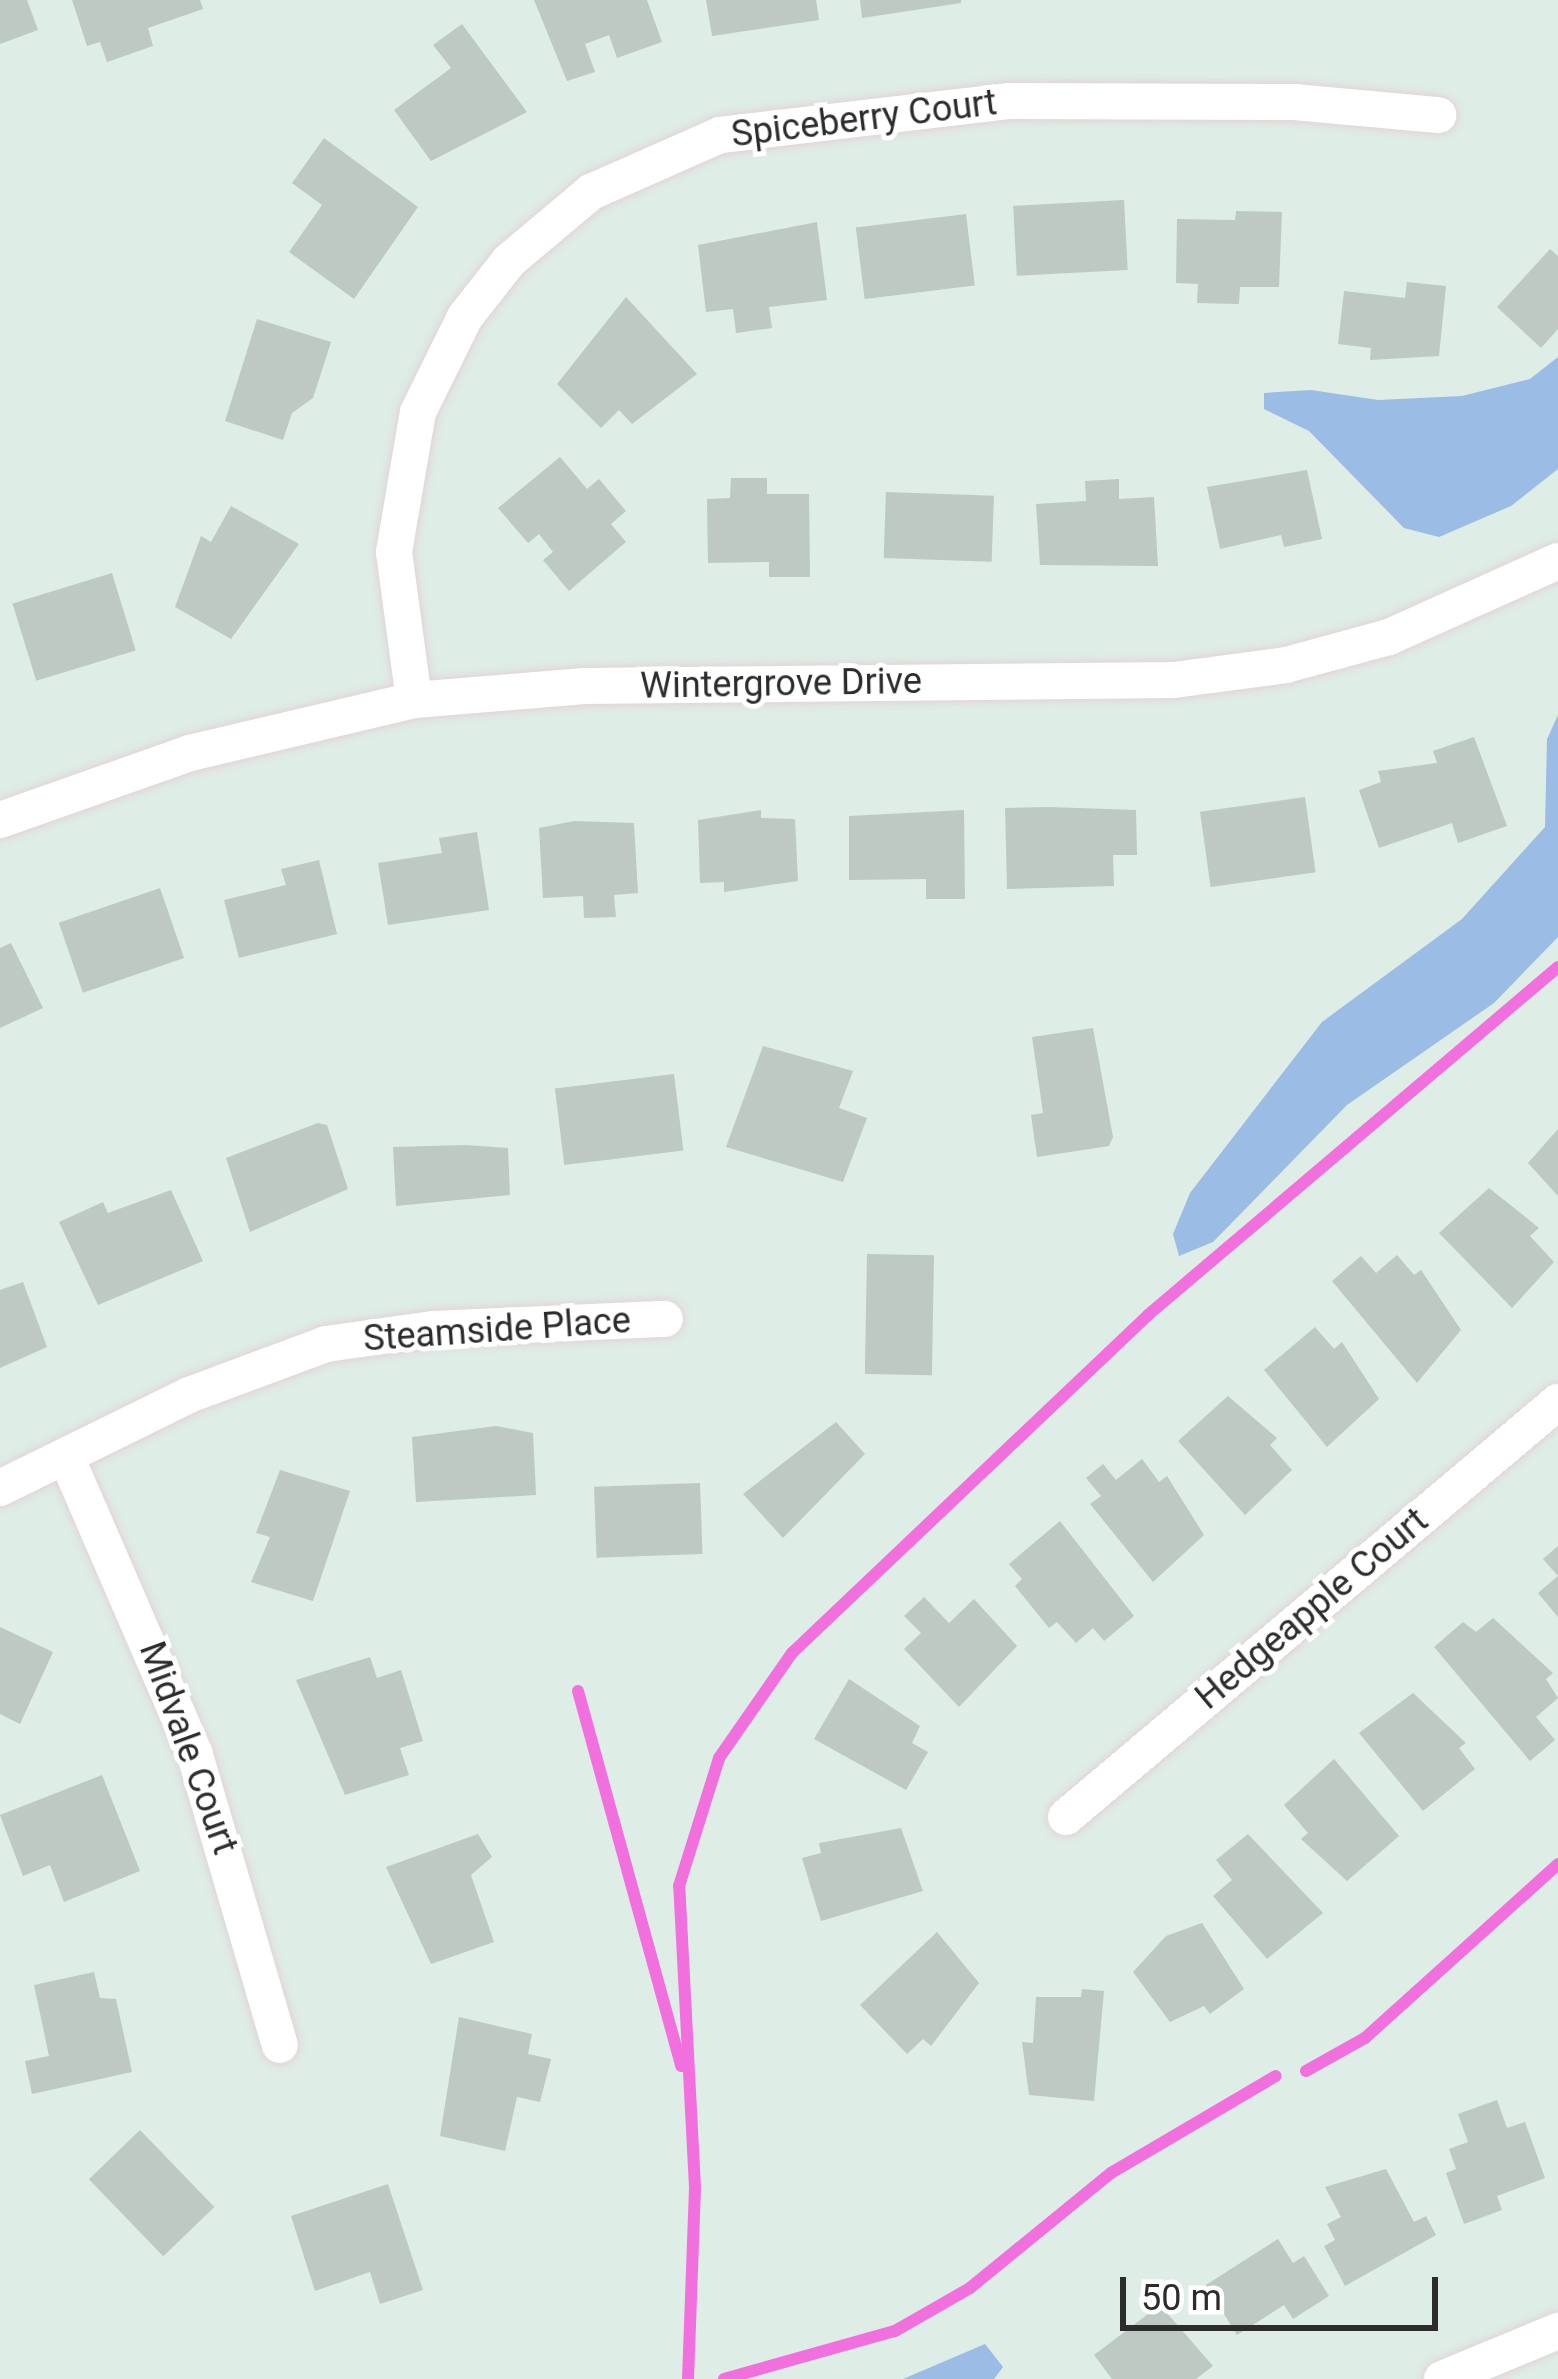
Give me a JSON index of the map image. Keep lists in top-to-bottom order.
{
  "streets": {
    "street": [
      "Spiceberry Court",
      "Wintergrove Drive",
      "Steamside Place",
      "Hedgeapple Court",
      "Midvale Court"
    ]
  },
  "crossings": [
    ["Spiceberry Court", "Wintergrove Drive"],
    ["Steamside Place", "Midvale Court"]
  ],
  "scale_bar": "50 m"
}
